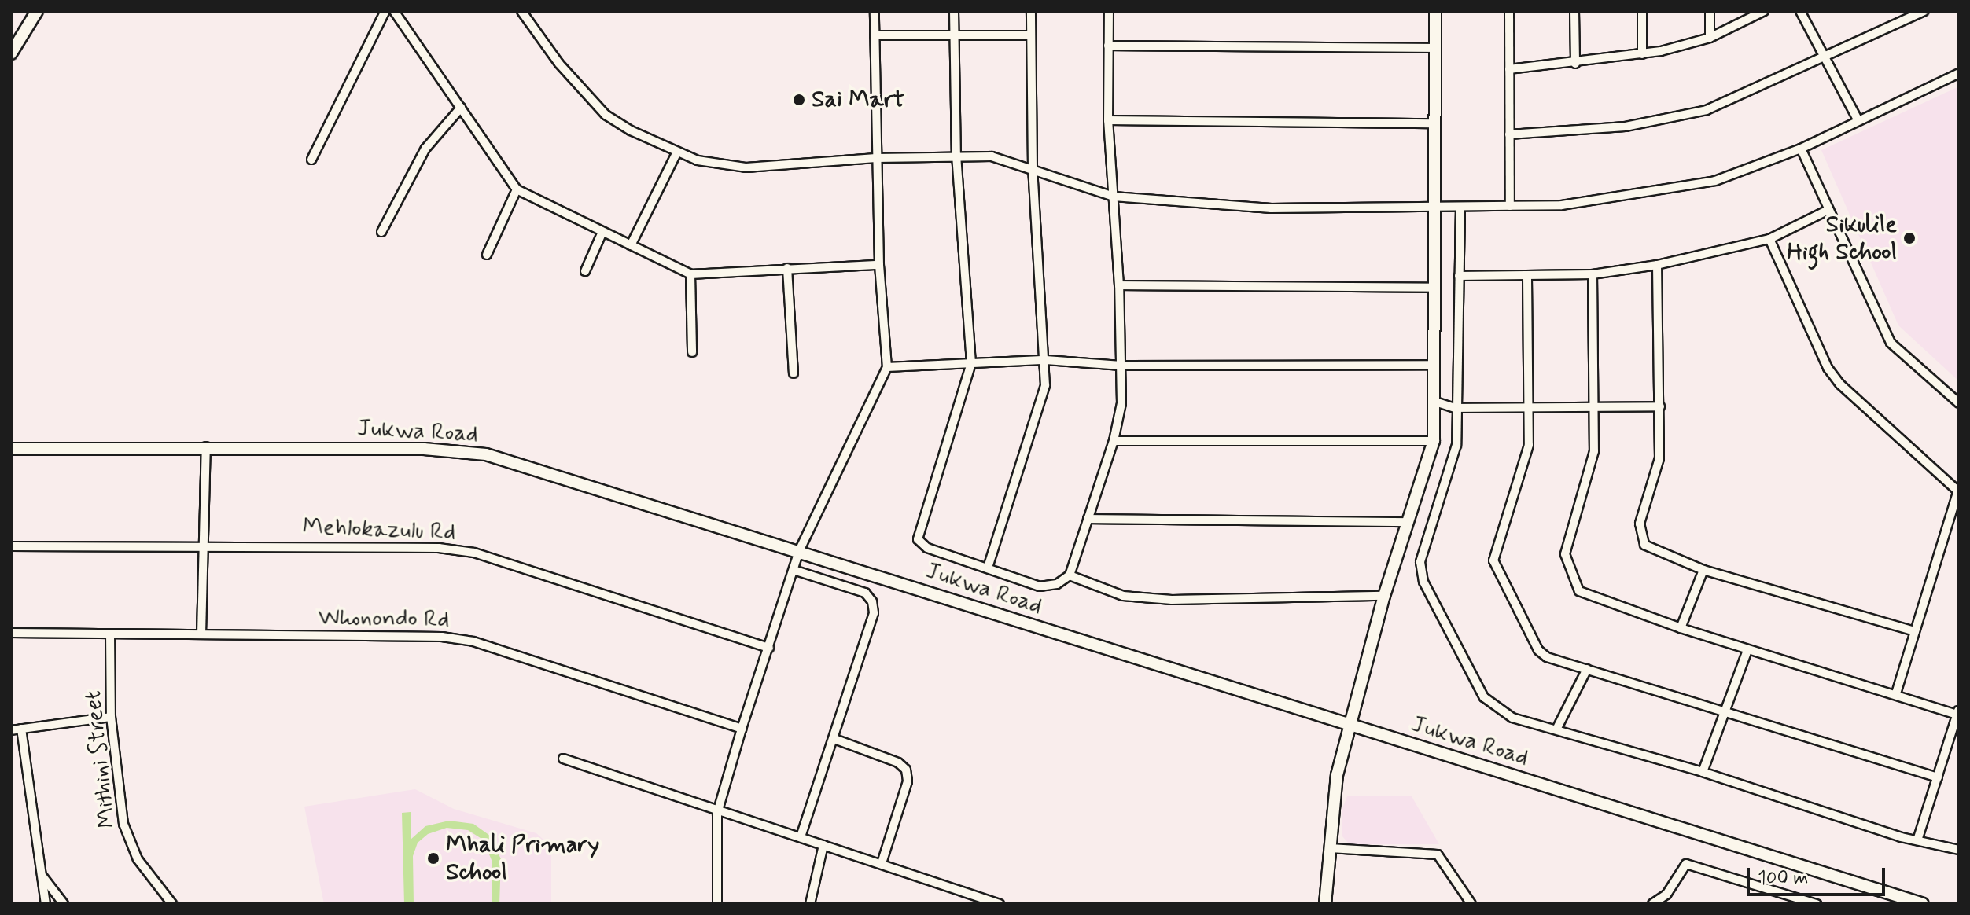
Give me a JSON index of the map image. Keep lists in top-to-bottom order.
{
  "streets": {
    "street": [
      "Jukwa Road",
      "Mehlokazulu Rd",
      "Whonondo Rd",
      "Mithini Street"
    ]
  },
  "crossings": [
    ["Whonondo Rd", "Mithini Street"]
  ],
  "places": ["Sai Mart", "Sikulile High School", "Mhali Primary School"],
  "scale_bar": "100 m"
}
